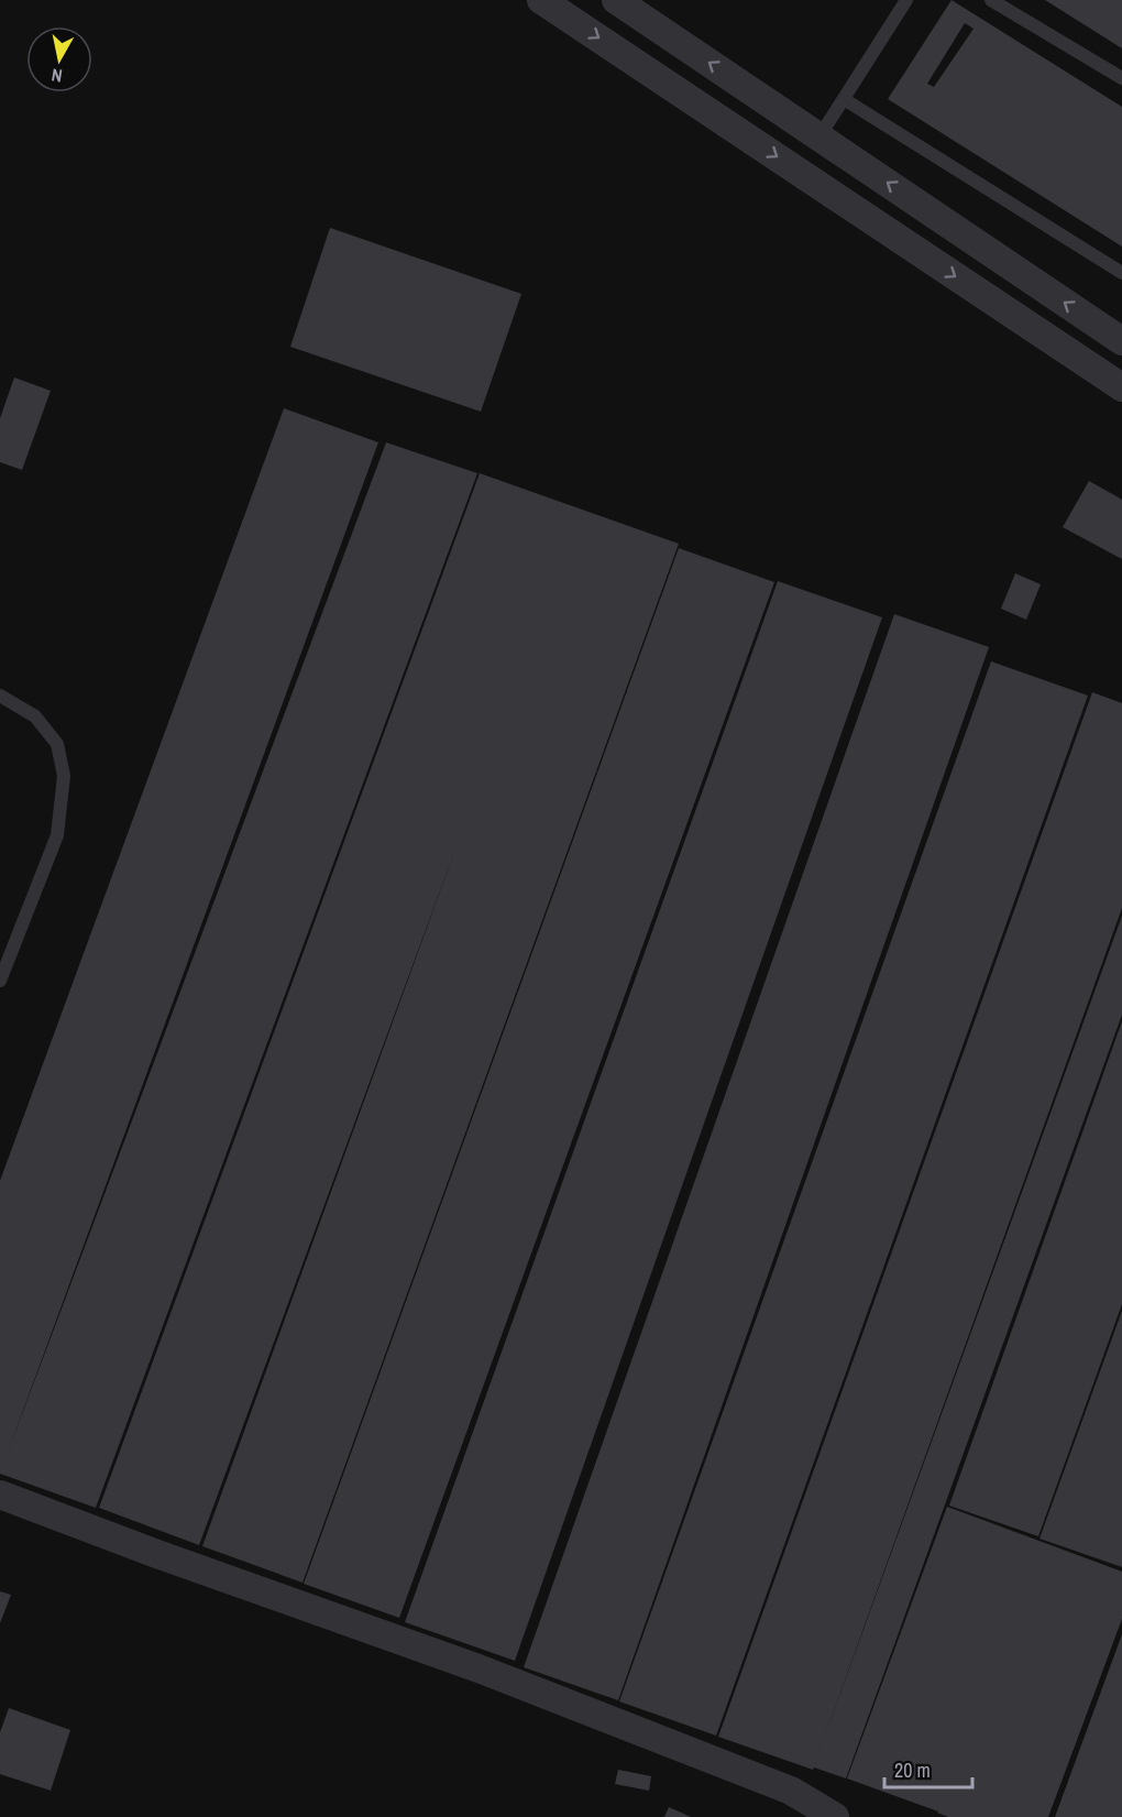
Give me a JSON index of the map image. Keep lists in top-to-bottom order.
{
  "scale_bar": "20 m",
  "north": "bottom"
}
